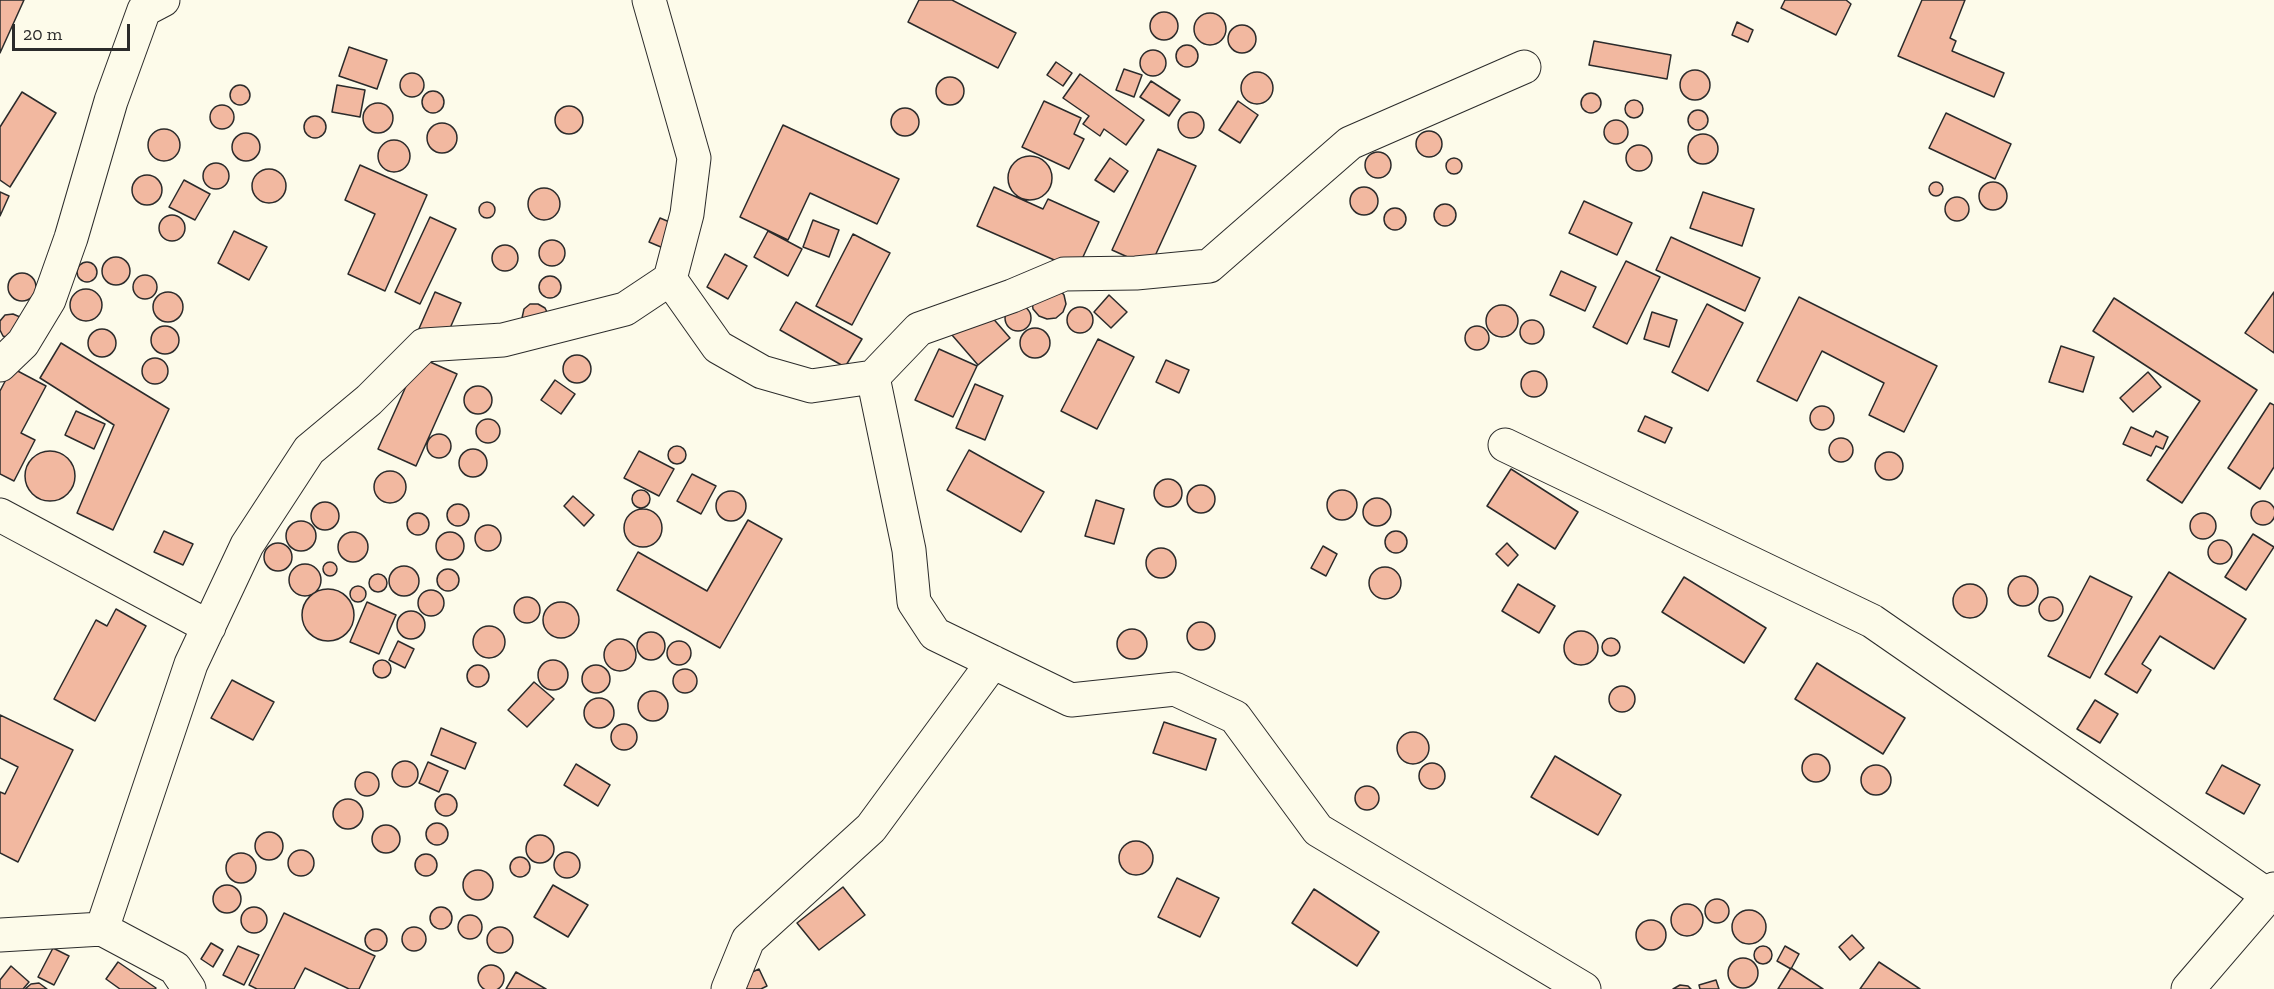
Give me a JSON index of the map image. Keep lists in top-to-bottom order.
{
  "scale_bar": "20 m"
}
